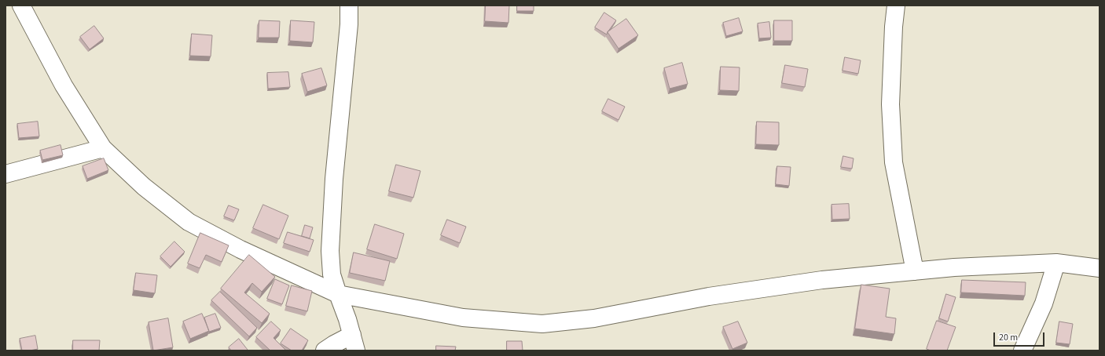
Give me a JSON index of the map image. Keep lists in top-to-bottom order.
{
  "scale_bar": "20 m"
}
